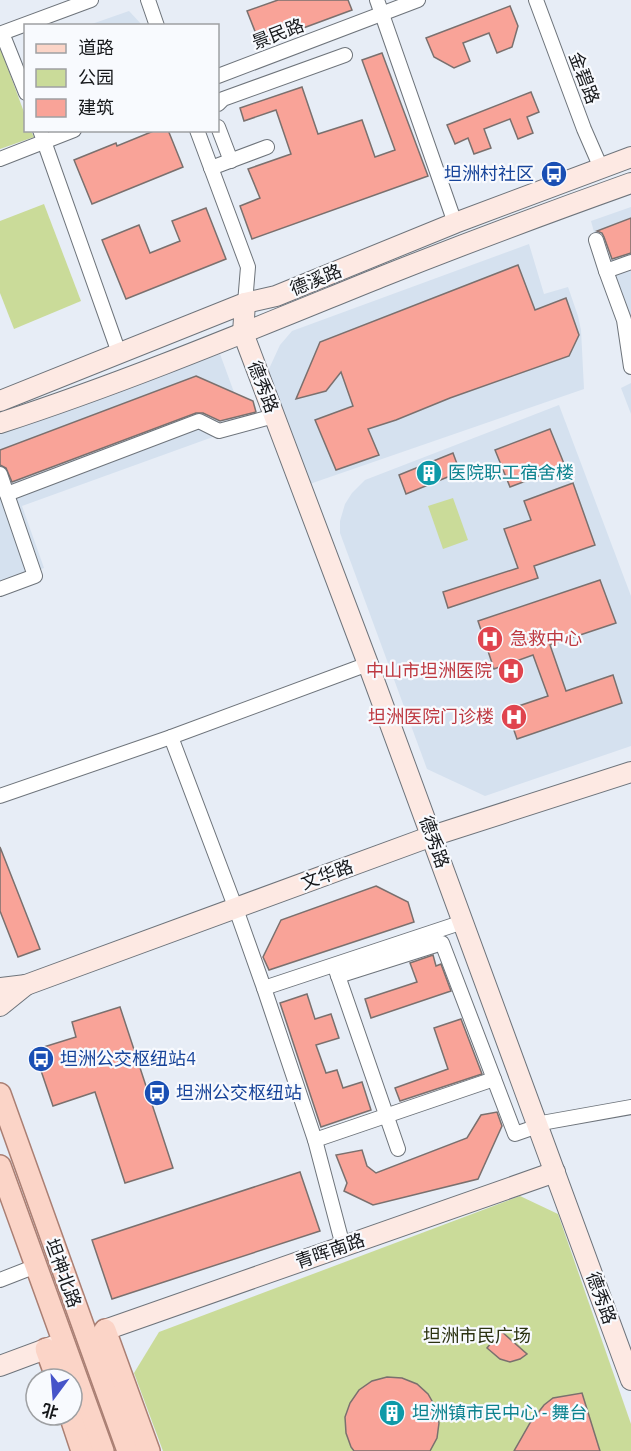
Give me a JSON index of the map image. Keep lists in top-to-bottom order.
{
  "streets": {
    "main road": ["坦神北路"],
    "street": [
      "景民路",
      "金碧路",
      "德溪路",
      "德秀路",
      "文华路",
      "青晖南路"
    ]
  },
  "crossings": [
    ["金碧路", "德溪路"],
    ["德溪路", "德秀路"],
    ["德秀路", "文华路"],
    ["德秀路", "青晖南路"]
  ],
  "parks": ["坦洲市民广场"],
  "places": {
    "bus stop": ["坦洲村社区", "坦洲公交枢纽站4", "坦洲公交枢纽站"],
    "building": ["医院职工宿舍楼", "坦洲镇市民中心 - 舞台"],
    "hospital": ["急救中心", "中山市坦洲医院", "坦洲医院门诊楼"]
  },
  "legend": ["道路", "公园", "建筑"],
  "north": "bottom"
}
